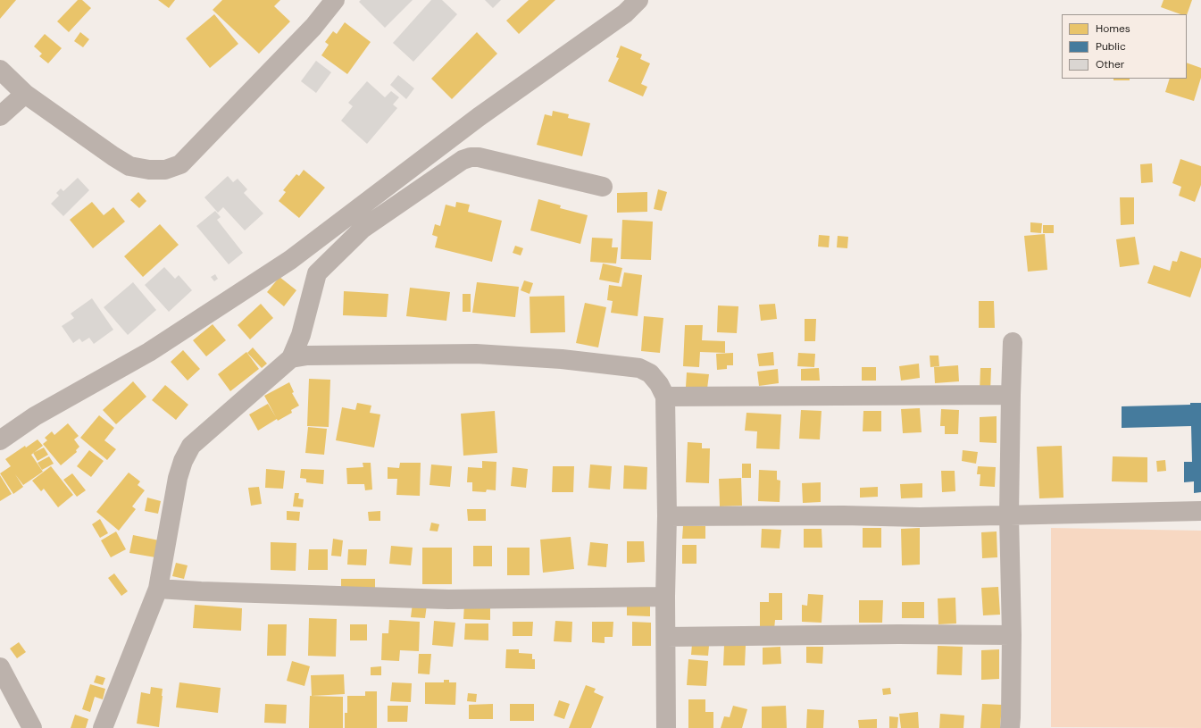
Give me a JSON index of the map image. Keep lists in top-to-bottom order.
{
  "legend": ["Homes", "Public", "Other"]
}
